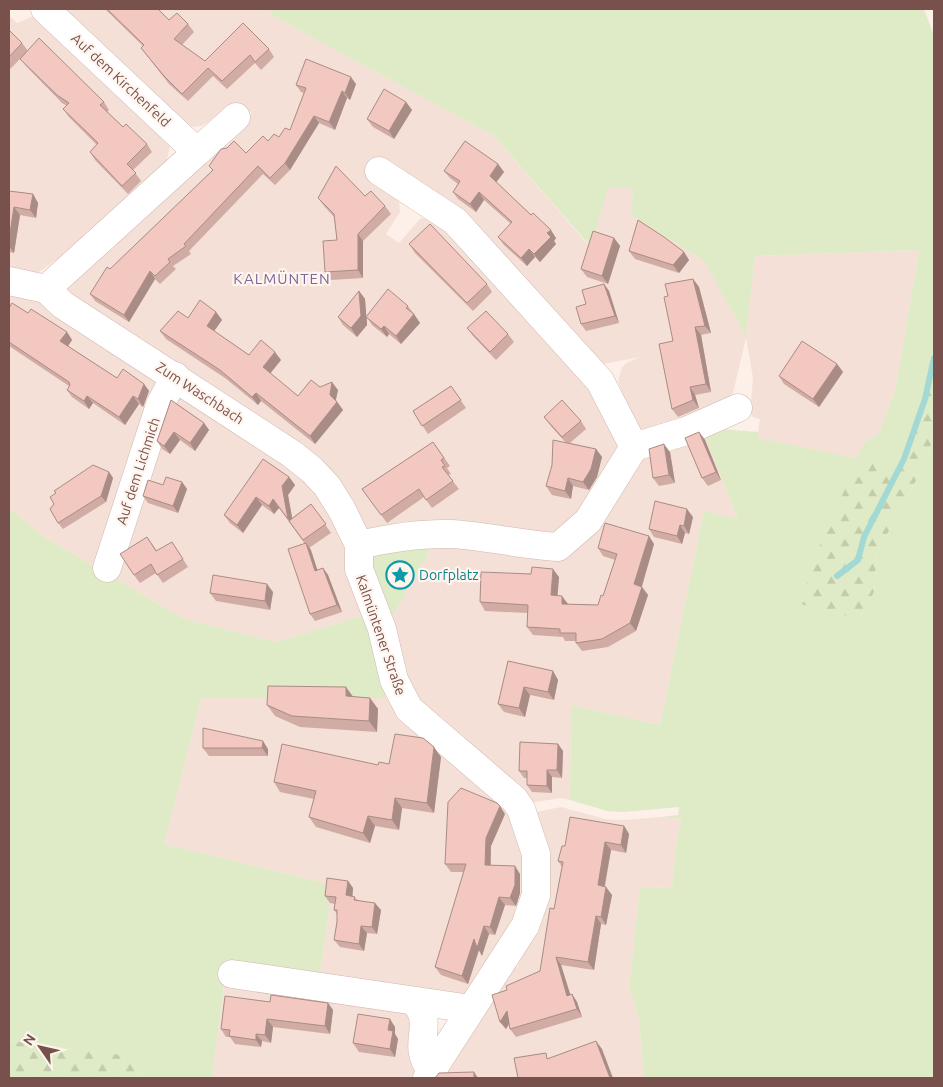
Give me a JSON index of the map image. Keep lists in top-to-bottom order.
{
  "streets": {
    "street": [
      "Auf dem Kirchenfeld",
      "Zum Waschbach",
      "Auf dem Lichmich",
      "Kalmüntener Straße"
    ]
  },
  "crossings": [
    ["Zum Waschbach", "Auf dem Lichmich"],
    ["Zum Waschbach", "Kalmüntener Straße"]
  ],
  "districts": ["KALMÜNTEN"],
  "places": {
    "place": ["Dorfplatz"]
  },
  "north": "top left"
}
